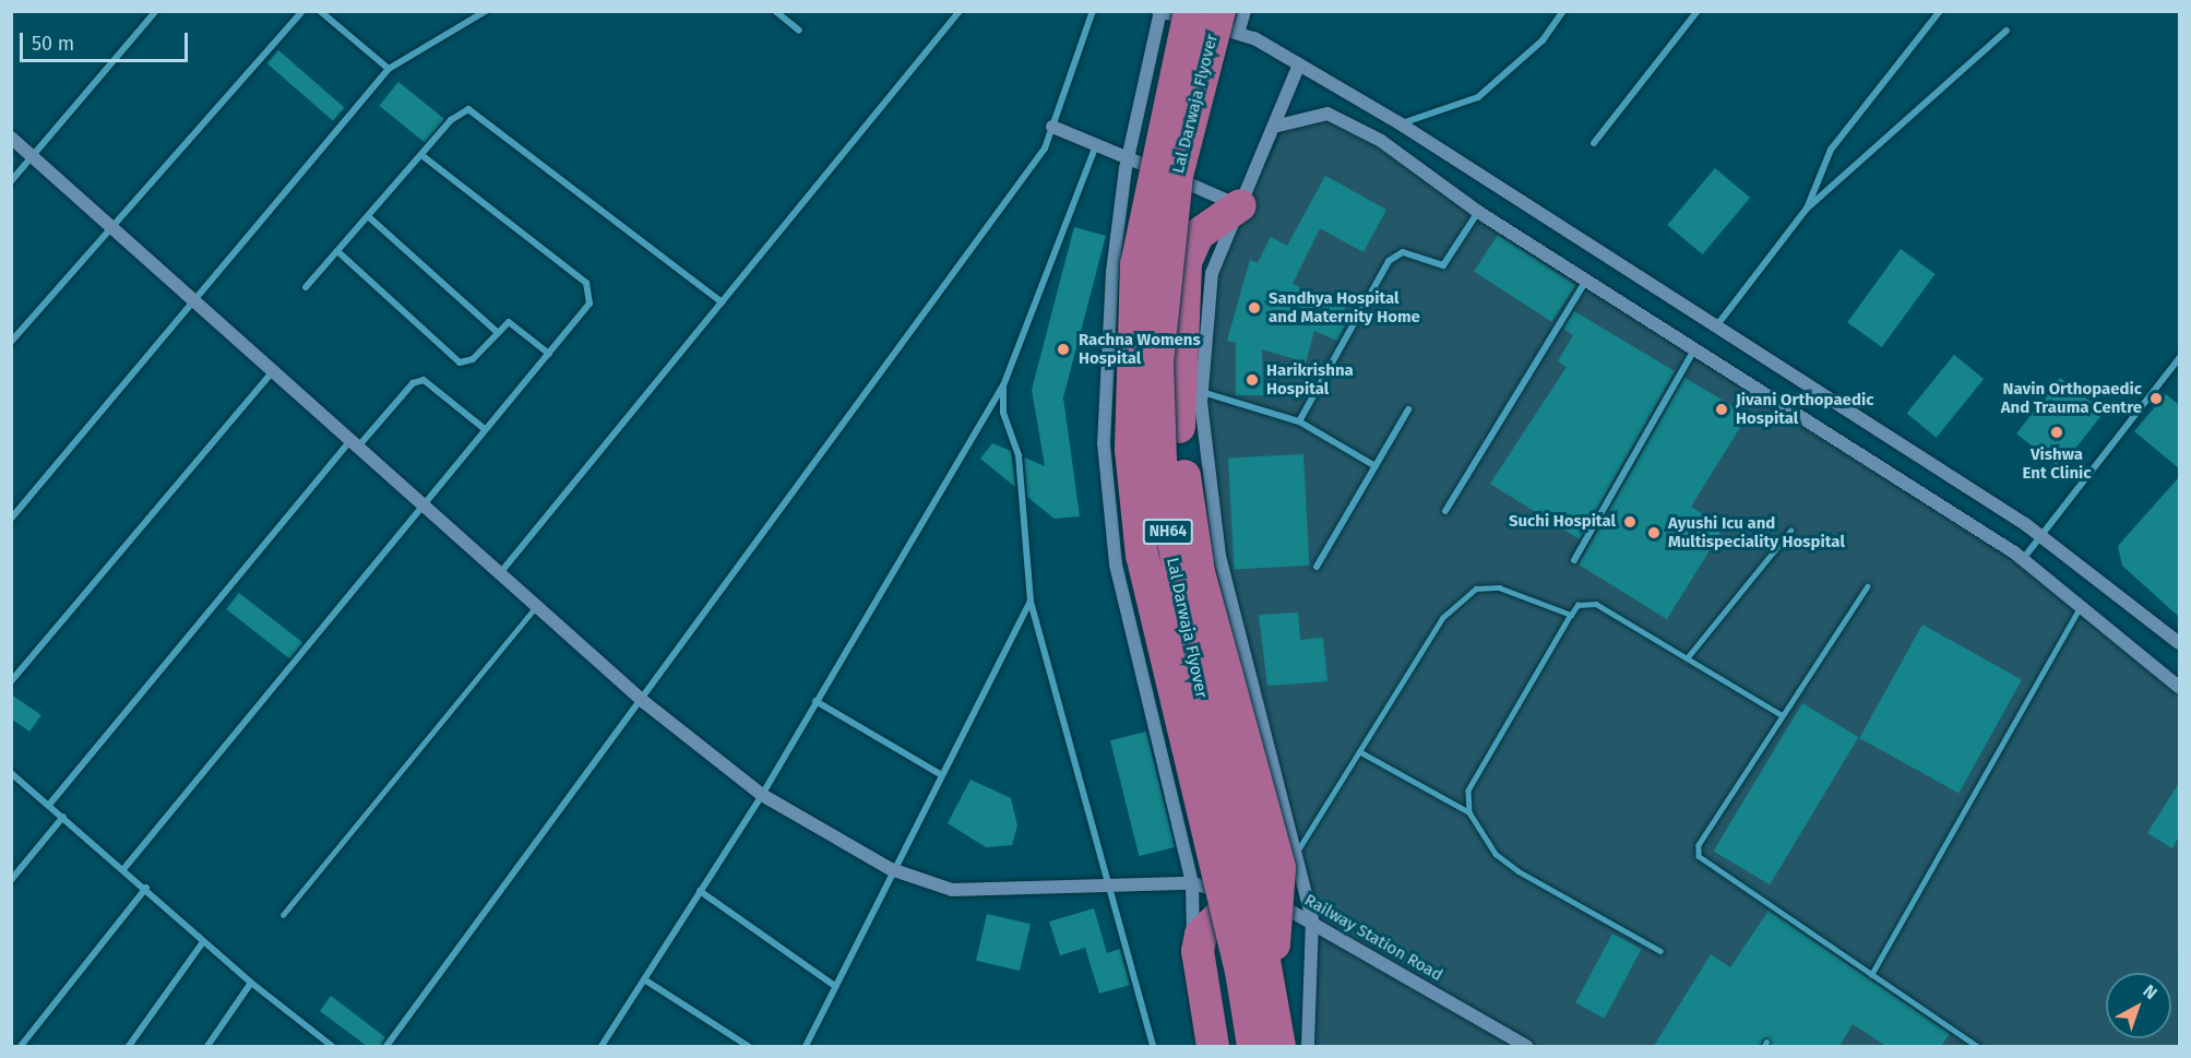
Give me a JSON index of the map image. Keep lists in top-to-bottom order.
{
  "streets": {
    "highway": ["Lal Darwaja Flyover", "NH64"],
    "street": ["Railway Station Road"]
  },
  "places": [
    "Sandhya Hospital and Maternity Home",
    "Rachna Womens Hospital",
    "Harikrishna Hospital",
    "Navin Orthopaedic And Trauma Centre",
    "Jivani Orthopaedic Hospital",
    "Vishwa Ent Clinic",
    "Suchi Hospital",
    "Ayushi Icu and Multispeciality Hospital"
  ],
  "scale_bar": "50 m",
  "north": "top right"
}
